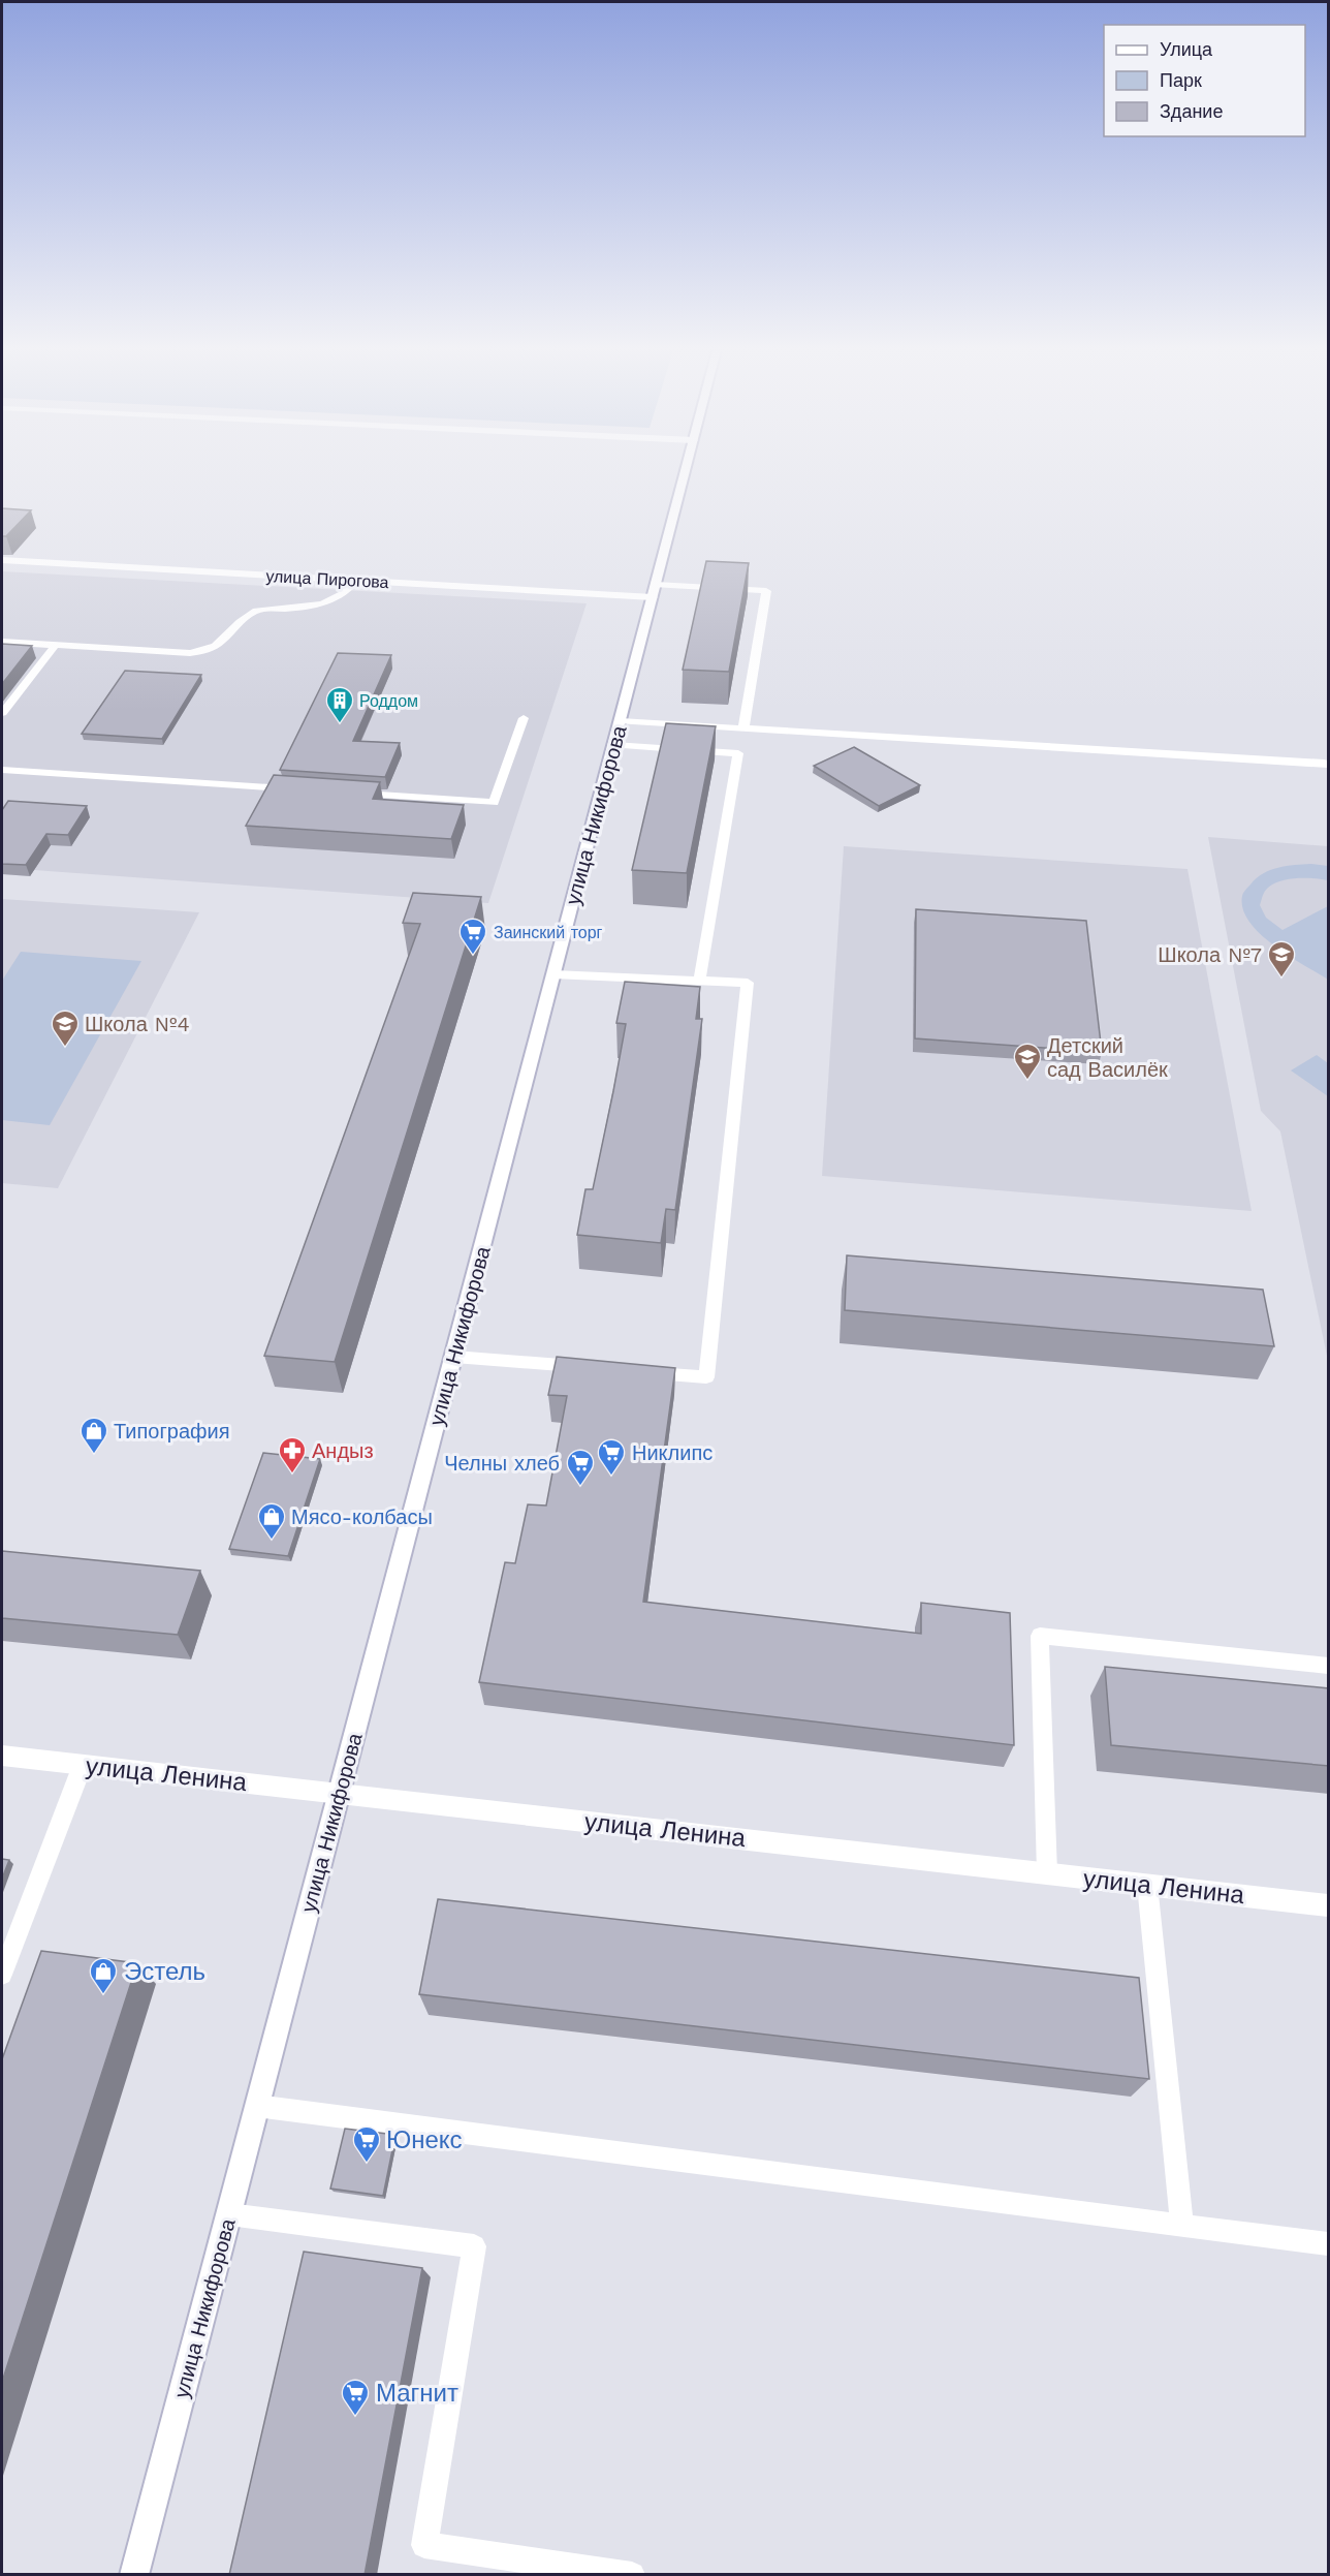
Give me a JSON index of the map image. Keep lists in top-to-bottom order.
{
  "streets": {
    "main road": ["улица Пирогова", "улица Никифорова", "улица Ленина"]
  },
  "crossings": [
    ["улица Пирогова", "улица Никифорова"],
    ["улица Никифорова", "улица Ленина"]
  ],
  "places": {
    "building": ["Роддом"],
    "supermarket": [
      "Заинский торг",
      "Никлипс",
      "Челны хлеб",
      "Юнекс",
      "Магнит"
    ],
    "school or university": ["Школа №7", "Школа №4", "Детский сад Василёк"],
    "shop": ["Типография", "Мясо-колбасы", "Эстель"],
    "pharmacy": ["Андыз"]
  },
  "legend": ["Улица", "Парк", "Здание"]
}
